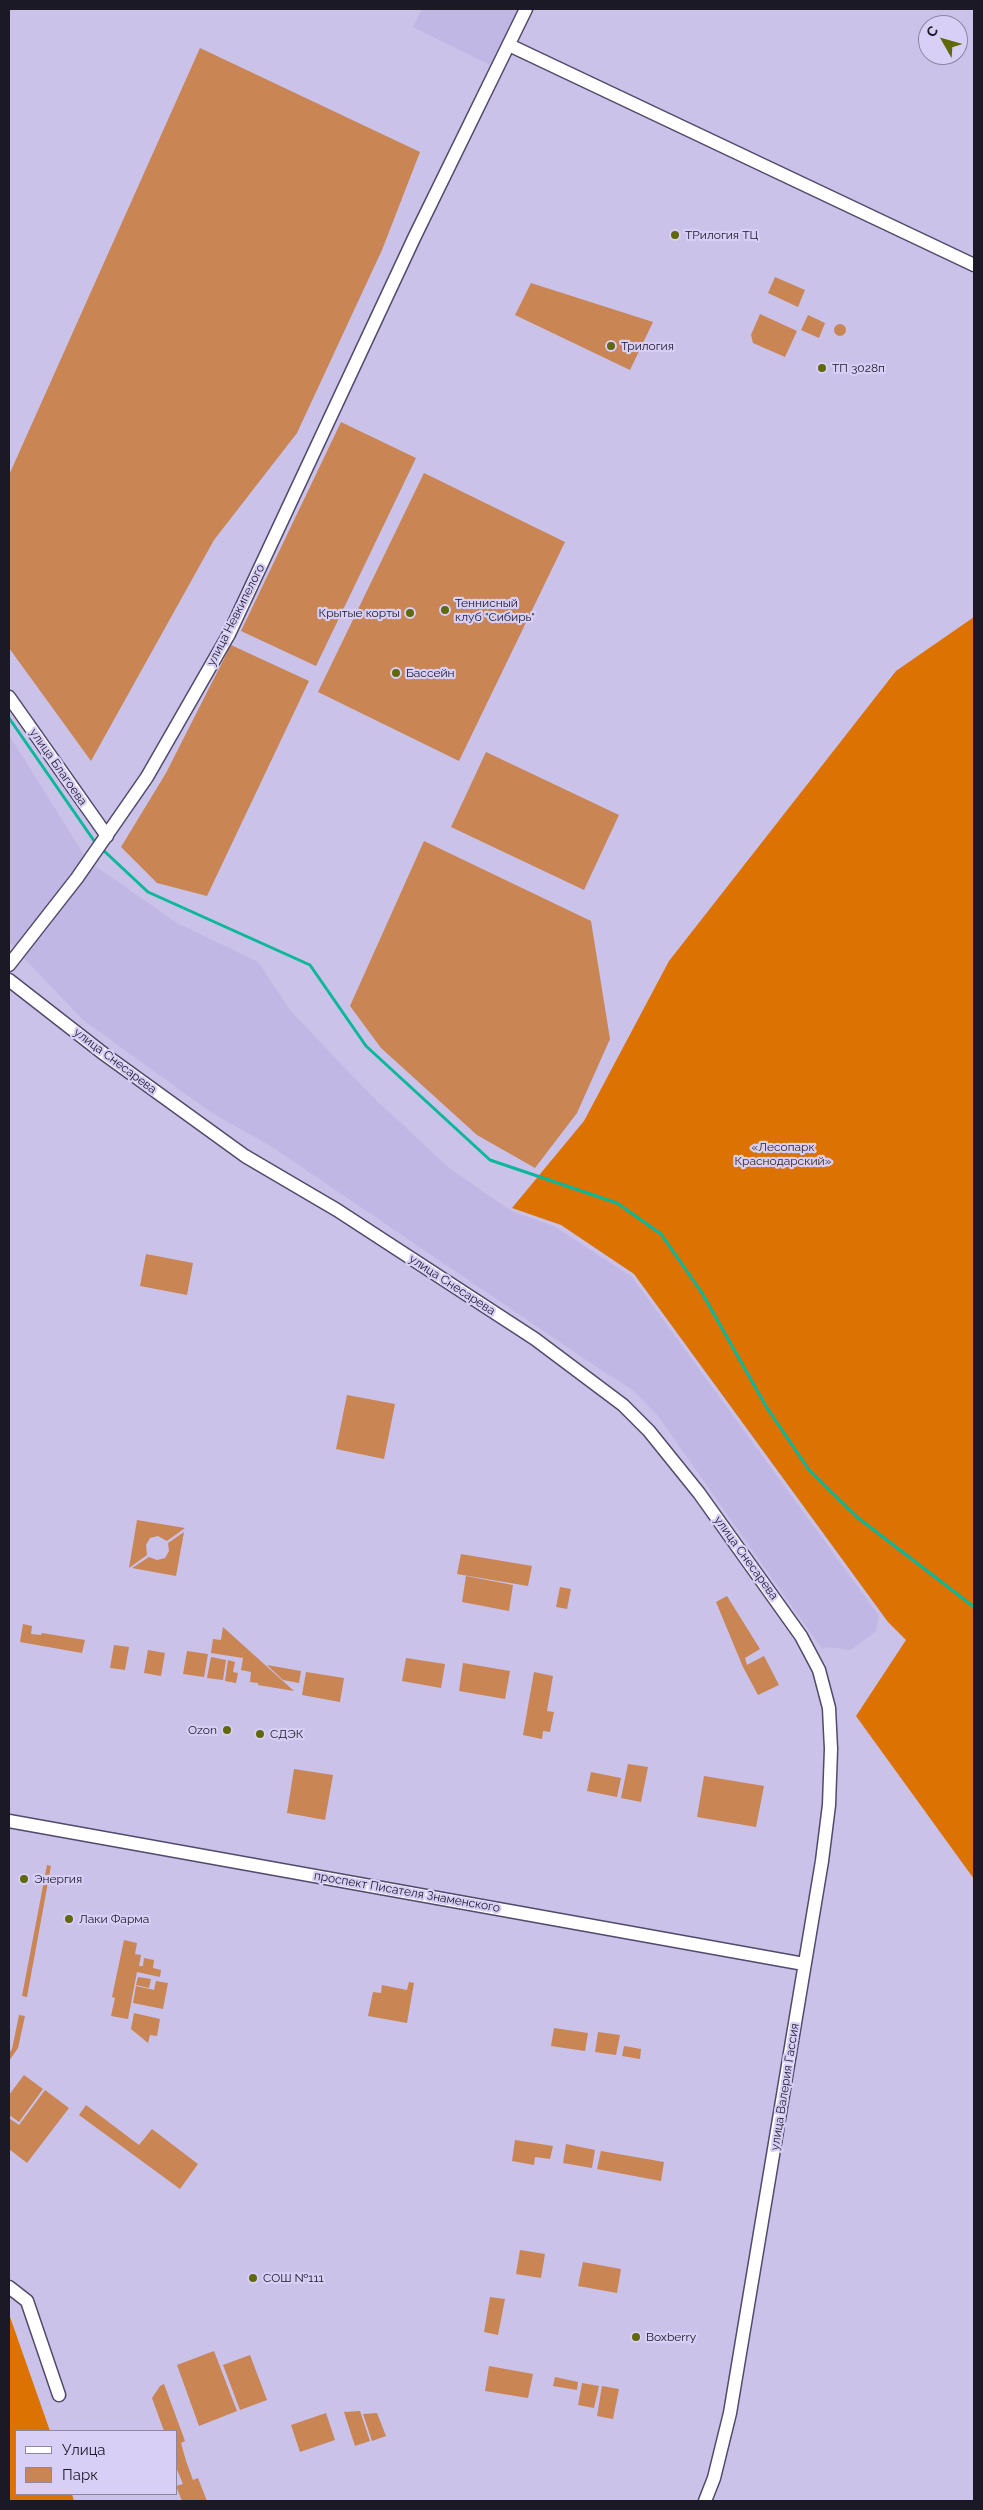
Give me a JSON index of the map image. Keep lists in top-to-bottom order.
{
  "streets": {
    "street": [
      "улица Невкипелого",
      "улица Благоева",
      "улица Снесарева",
      "проспект Писателя Знаменского",
      "улица Валерия Гассия"
    ]
  },
  "crossings": [
    ["улица Невкипелого", "улица Благоева"],
    ["улица Снесарева", "улица Валерия Гассия"],
    ["проспект Писателя Знаменского", "улица Валерия Гассия"]
  ],
  "parks": ["«Лесопарк Краснодарский»"],
  "places": [
    "ТРилогия ТЦ",
    "Трилогия",
    "ТП 3028п",
    "Теннисный клуб \"Сибирь\"",
    "Крытые корты",
    "Бассейн",
    "Ozon",
    "СДЭК",
    "Энергия",
    "Лаки Фарма",
    "СОШ №111",
    "Boxberry"
  ],
  "legend": ["Улица", "Парк"],
  "north": "top left"
}
